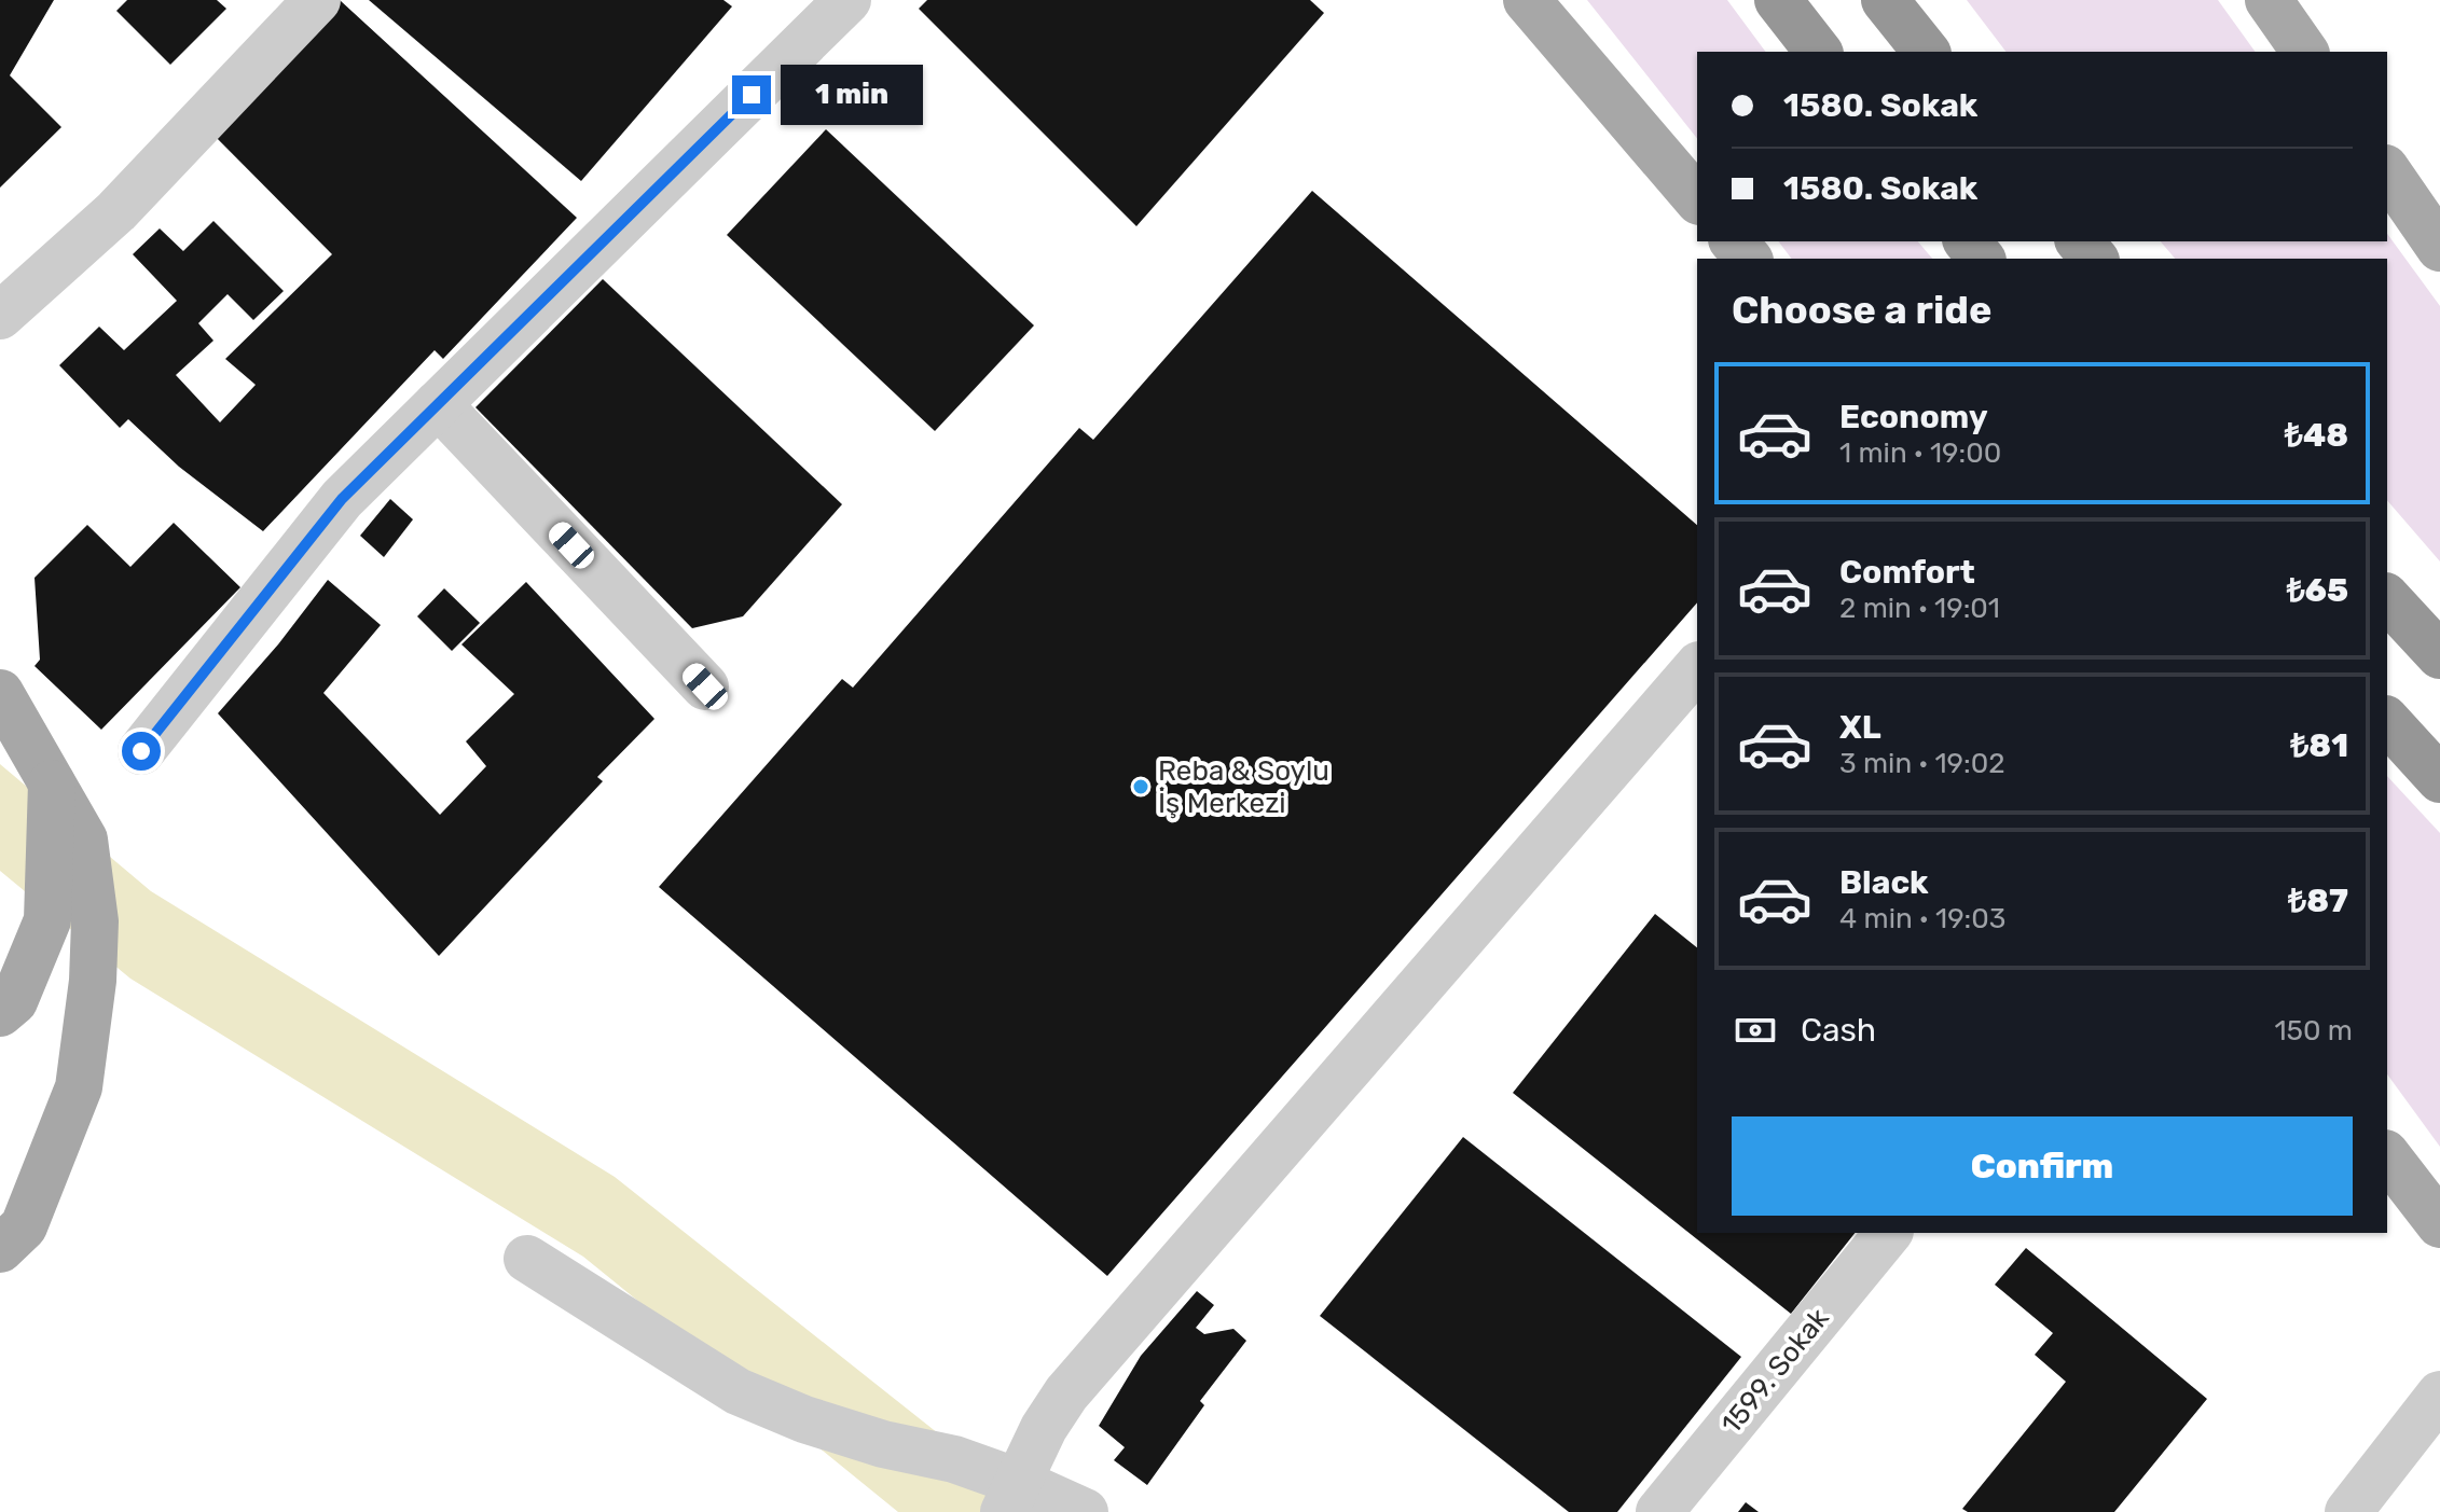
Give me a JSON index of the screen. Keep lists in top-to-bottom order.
{
  "streets": {
    "street": ["1599. Sokak"]
  },
  "places": ["Reba & Soylu İş Merkezi"],
  "page": {
    "banner": ["1580. Sokak", "1580. Sokak"],
    "bubble": "1 min",
    "heading": "Choose a ride",
    "list": [
      {
        "name": "Economy",
        "note": "1 min · 19:00",
        "value": "₺48"
      },
      {
        "name": "Comfort",
        "note": "2 min · 19:01",
        "value": "₺65"
      },
      {
        "name": "XL",
        "note": "3 min · 19:02",
        "value": "₺81"
      },
      {
        "name": "Black",
        "note": "4 min · 19:03",
        "value": "₺87"
      }
    ],
    "pay": ["Cash", "150 m"],
    "buttons": "Confirm"
  }
}
